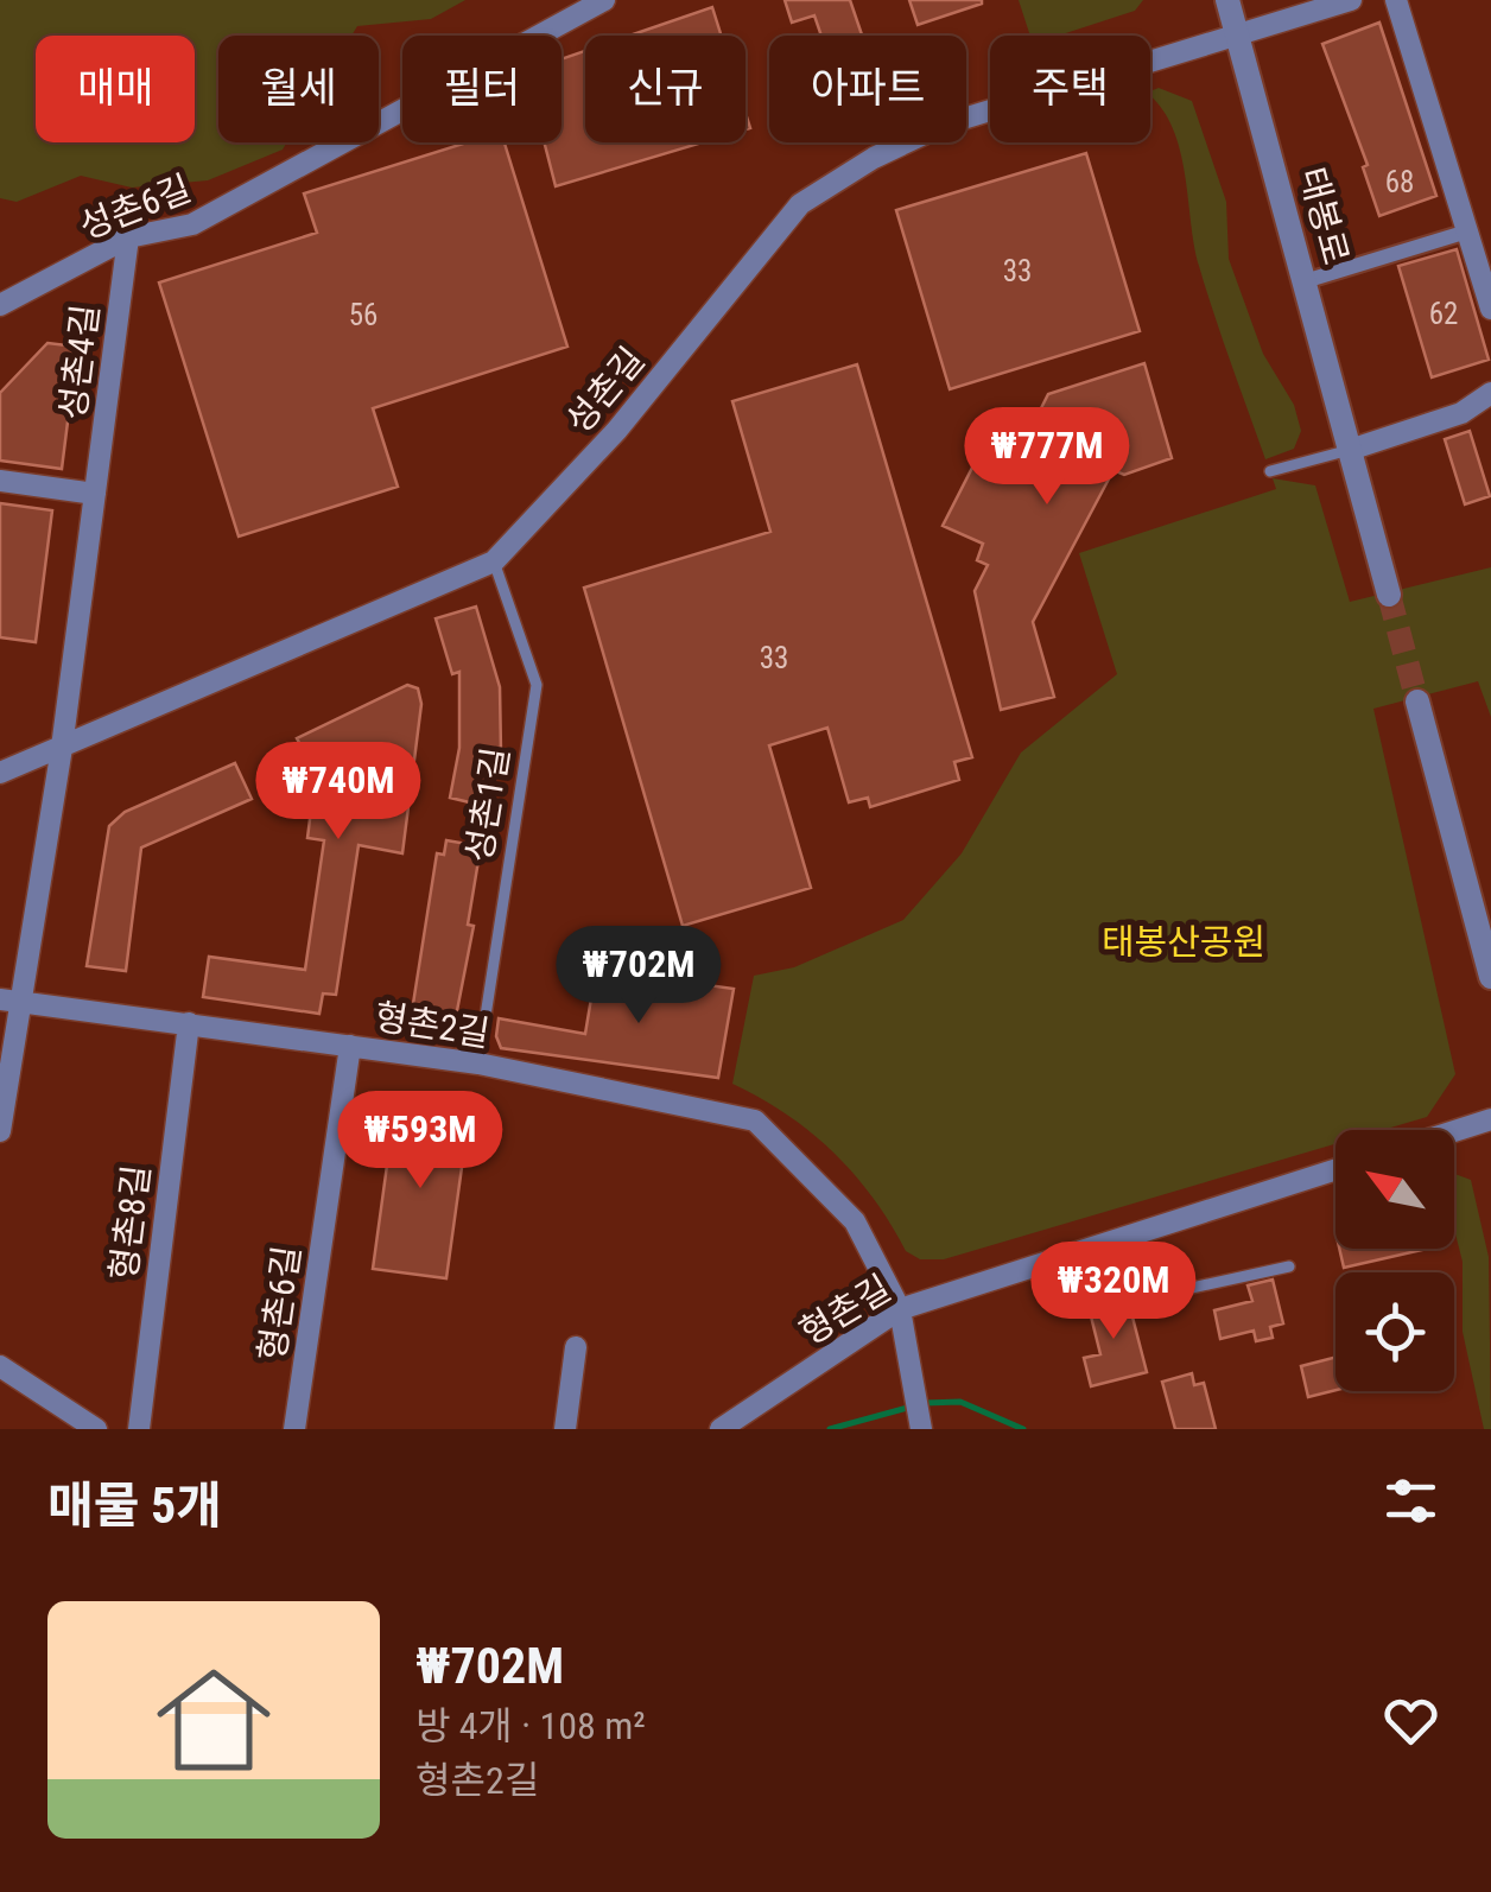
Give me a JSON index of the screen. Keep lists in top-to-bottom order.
{
  "streets": {
    "street": [
      "성촌6길",
      "태봉로",
      "성촌4길",
      "성촌길",
      "형촌2길",
      "형촌8길",
      "형촌6길",
      "형촌길"
    ],
    "lane": ["성촌1길"]
  },
  "crossings": [
    ["성촌6길", "성촌4길"],
    ["태봉로", "성촌길"],
    ["성촌4길", "성촌길"],
    ["성촌4길", "형촌2길"],
    ["성촌길", "성촌1길"],
    ["성촌1길", "형촌2길"],
    ["형촌2길", "형촌8길"],
    ["형촌2길", "형촌6길"],
    ["형촌2길", "형촌길"]
  ],
  "parks": ["태봉산공원"],
  "house_numbers": [
    "68",
    "33",
    "62",
    "56",
    "33"
  ],
  "north": "top left",
  "page": {
    "chip": [
      "매매",
      "월세",
      "필터",
      "신규",
      "아파트",
      "주택"
    ],
    "price": [
      "₩777M",
      "₩740M",
      "₩702M",
      "₩593M",
      "₩320M"
    ],
    "heading": "매물 5개",
    "list": [
      {
        "name": "₩702M",
        "note": "방 4개 · 108 m² · 형촌2길"
      }
    ]
  }
}
